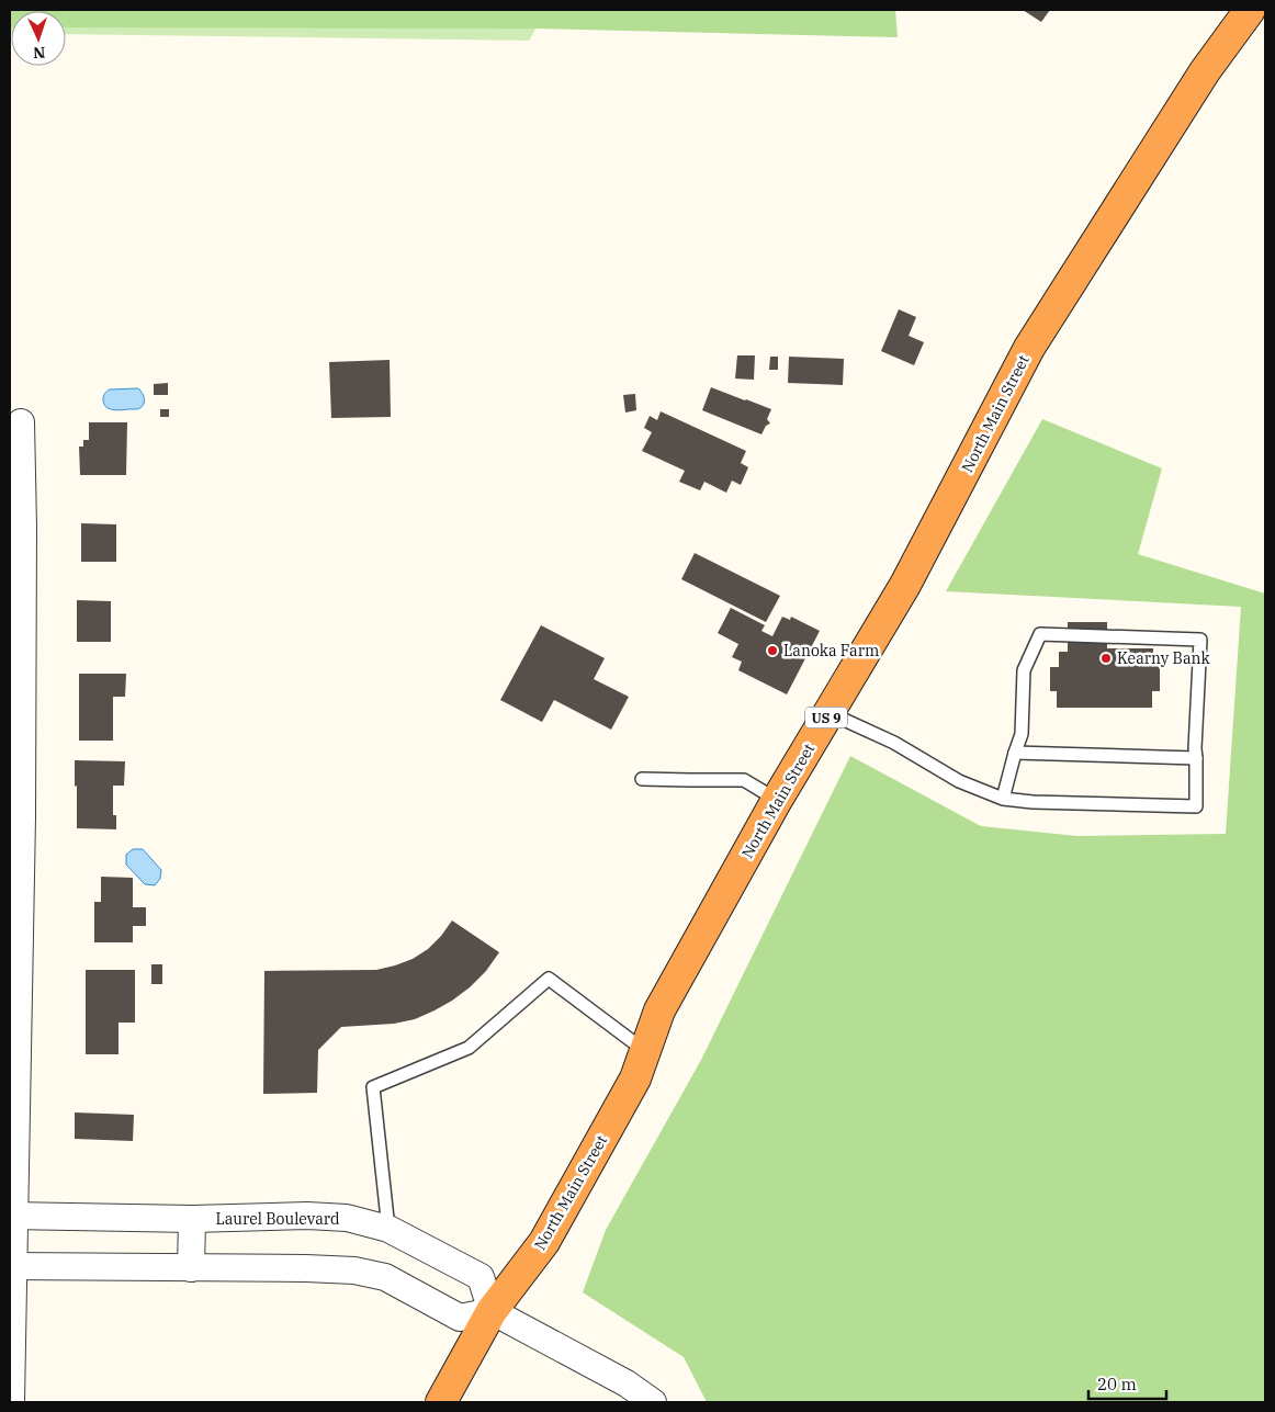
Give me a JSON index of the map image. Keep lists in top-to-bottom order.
{
  "streets": {
    "highway": ["North Main Street", "US 9"],
    "street": ["Laurel Boulevard"]
  },
  "crossings": [
    ["North Main Street", "Laurel Boulevard"]
  ],
  "places": ["Lanoka Farm", "Kearny Bank"],
  "scale_bar": "20 m",
  "north": "bottom"
}
